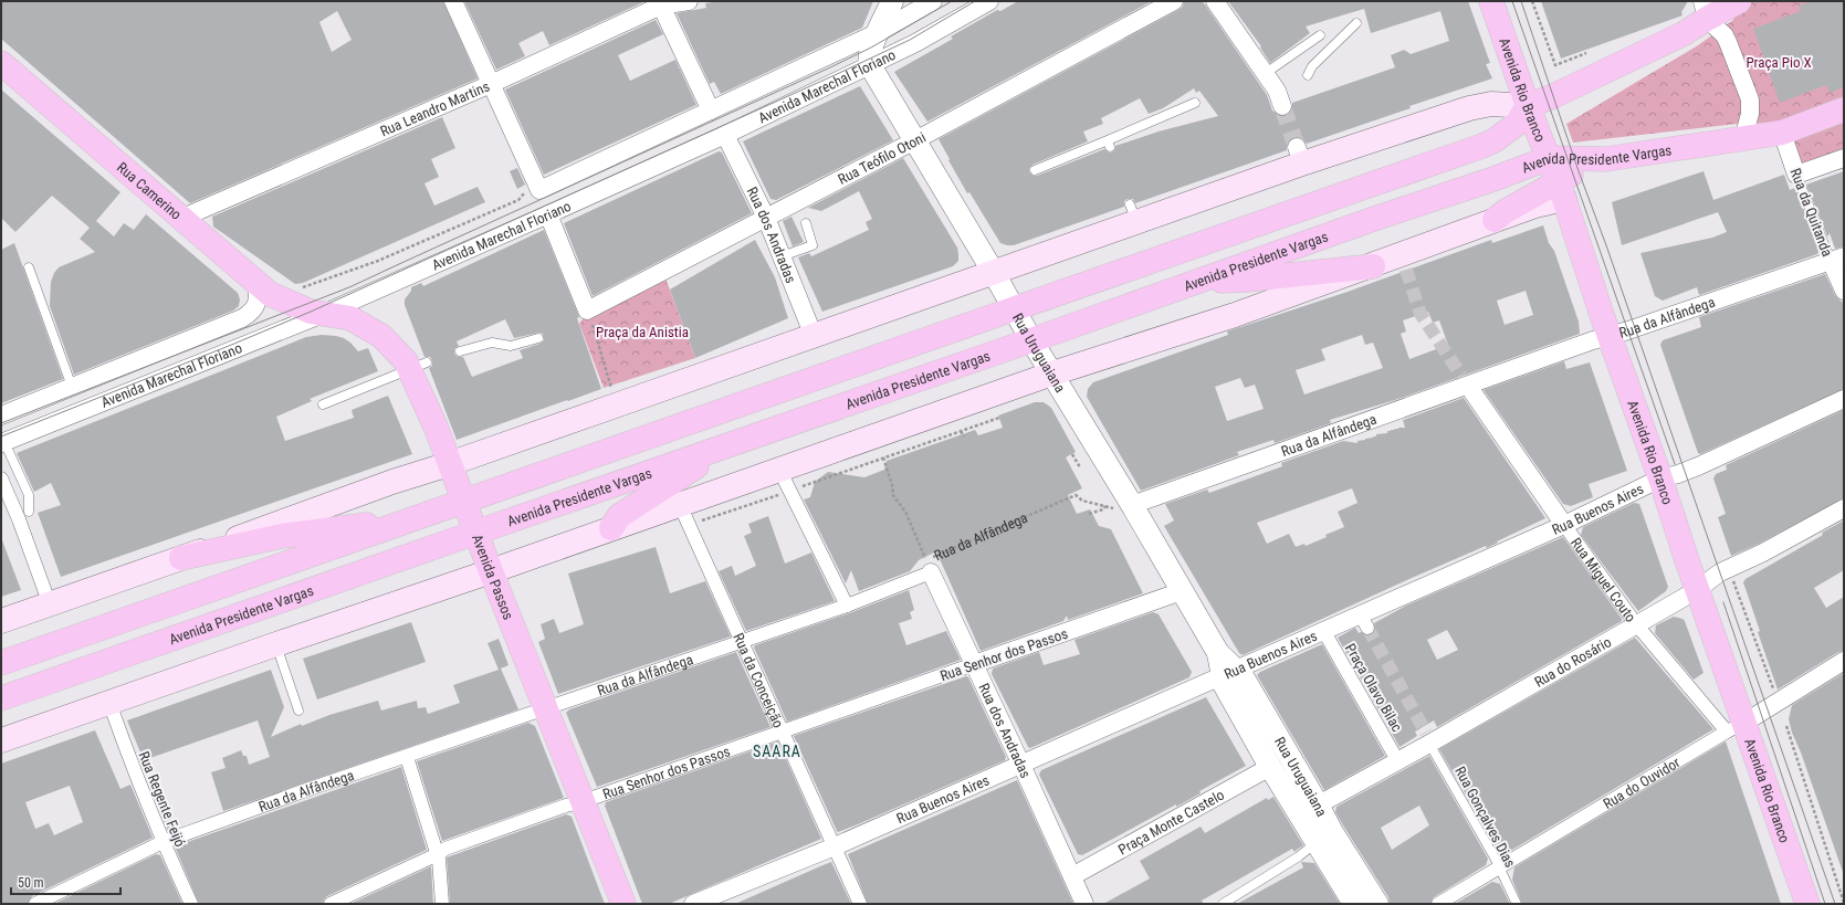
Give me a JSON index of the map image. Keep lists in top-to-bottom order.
{
  "streets": {
    "main road": [
      "Avenida Rio Branco",
      "Avenida Presidente Vargas",
      "Rua Camerino",
      "Avenida Passos"
    ],
    "street": [
      "Avenida Marechal Floriano",
      "Rua Leandro Martins",
      "Rua Teófilo Otoni",
      "Rua da Quitanda",
      "Rua dos Andradas",
      "Rua da Alfândega",
      "Rua Uruguaiana",
      "Rua Buenos Aires",
      "Rua Miguel Couto",
      "Rua Senhor dos Passos",
      "Rua do Rosário",
      "Rua da Conceição",
      "Praça Olavo Bilac",
      "Rua do Ouvidor",
      "Rua Regente Feijó",
      "Praça Monte Castelo"
    ],
    "lane": ["Rua Gonçalves Dias"]
  },
  "crossings": [
    ["Avenida Marechal Floriano", "Rua Camerino"],
    ["Avenida Marechal Floriano", "Rua dos Andradas"],
    ["Avenida Marechal Floriano", "Rua Uruguaiana"],
    ["Avenida Marechal Floriano", "Avenida Passos"],
    ["Avenida Rio Branco", "Avenida Presidente Vargas"],
    ["Avenida Rio Branco", "Rua da Alfândega"],
    ["Avenida Rio Branco", "Rua Buenos Aires"],
    ["Avenida Rio Branco", "Rua Miguel Couto"],
    ["Avenida Rio Branco", "Rua do Rosário"],
    ["Avenida Rio Branco", "Rua do Ouvidor"],
    ["Rua Leandro Martins", "Rua Camerino"],
    ["Rua Teófilo Otoni", "Rua dos Andradas"],
    ["Rua Teófilo Otoni", "Rua Uruguaiana"],
    ["Avenida Presidente Vargas", "Rua da Quitanda"],
    ["Avenida Presidente Vargas", "Rua Uruguaiana"],
    ["Avenida Presidente Vargas", "Avenida Passos"],
    ["Rua Camerino", "Avenida Passos"],
    ["Rua da Quitanda", "Rua da Alfândega"],
    ["Rua dos Andradas", "Rua da Alfândega"],
    ["Rua dos Andradas", "Rua Buenos Aires"],
    ["Rua dos Andradas", "Rua Senhor dos Passos"],
    ["Rua dos Andradas", "Praça Monte Castelo"],
    ["Rua da Alfândega", "Rua Uruguaiana"],
    ["Rua da Alfândega", "Avenida Passos"],
    ["Rua da Alfândega", "Rua Miguel Couto"],
    ["Rua da Alfândega", "Rua da Conceição"],
    ["Rua da Alfândega", "Rua Regente Feijó"],
    ["Rua Uruguaiana", "Rua Buenos Aires"],
    ["Rua Uruguaiana", "Rua Senhor dos Passos"],
    ["Rua Uruguaiana", "Rua do Rosário"],
    ["Rua Uruguaiana", "Praça Monte Castelo"],
    ["Rua Buenos Aires", "Rua Miguel Couto"],
    ["Rua Buenos Aires", "Rua da Conceição"],
    ["Rua Buenos Aires", "Praça Olavo Bilac"],
    ["Avenida Passos", "Rua Senhor dos Passos"],
    ["Rua Miguel Couto", "Rua do Rosário"],
    ["Rua Miguel Couto", "Rua do Ouvidor"],
    ["Rua Senhor dos Passos", "Rua da Conceição"],
    ["Rua do Rosário", "Praça Olavo Bilac"],
    ["Rua do Rosário", "Rua Gonçalves Dias"],
    ["Rua do Ouvidor", "Rua Gonçalves Dias"]
  ],
  "districts": ["SAARA"],
  "parks": ["Praça Pio X", "Praça da Anistia"],
  "scale_bar": "50 m"
}
